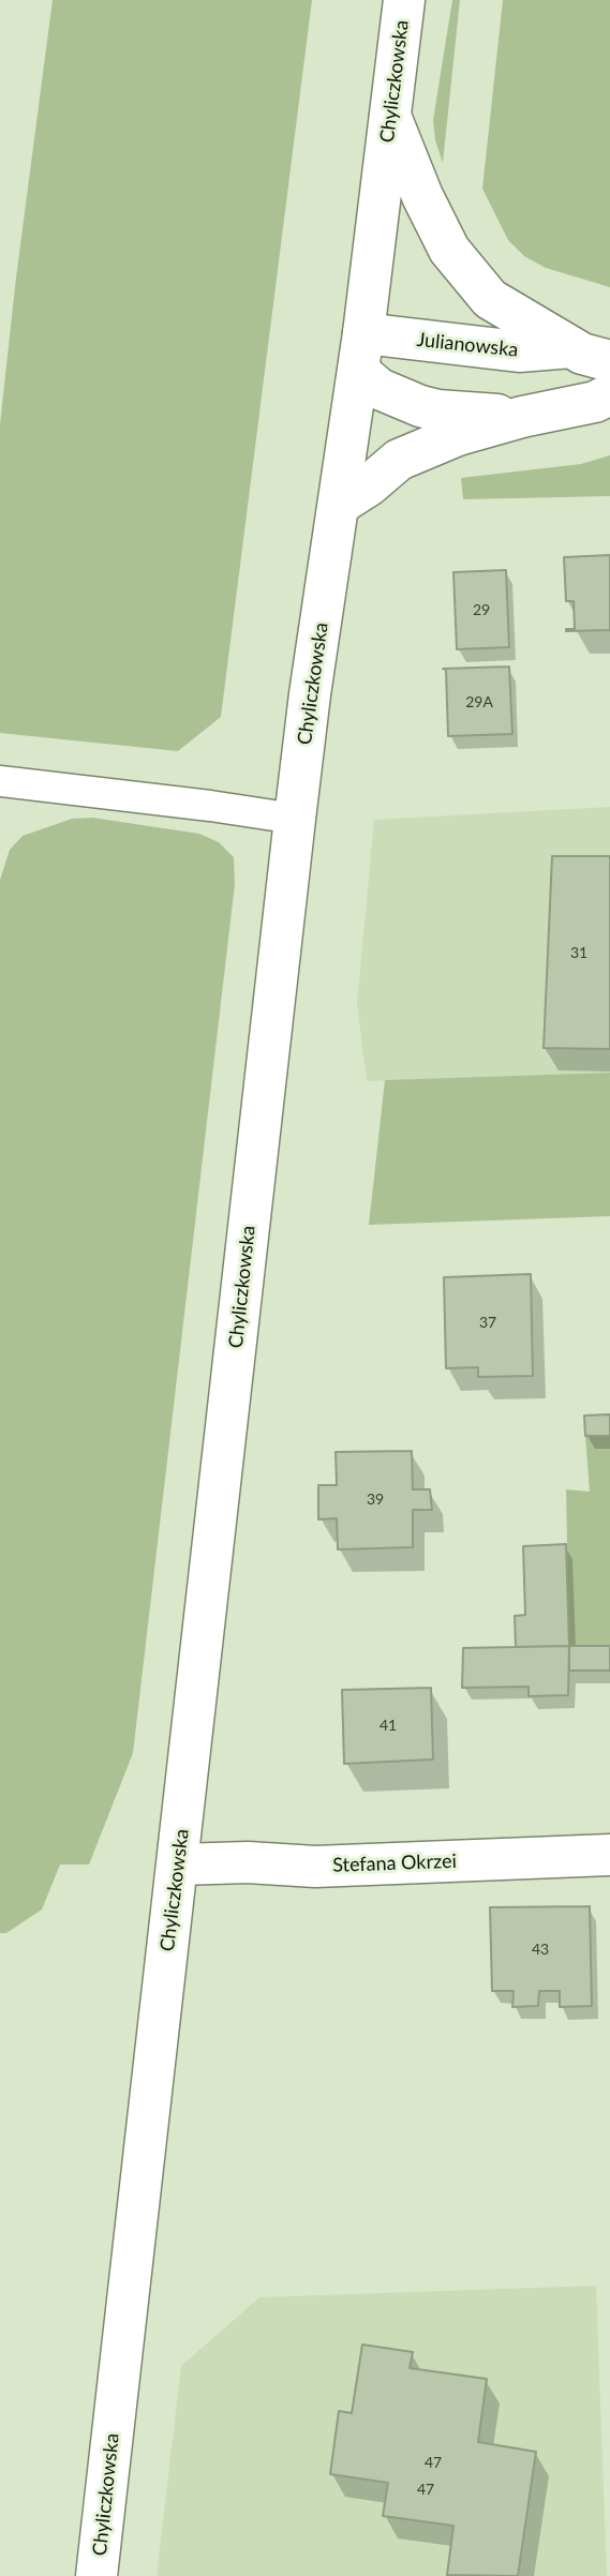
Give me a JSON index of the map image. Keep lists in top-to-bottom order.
{
  "streets": {
    "street": ["Chyliczkowska", "Julianowska", "Stefana Okrzei"]
  },
  "crossings": [
    ["Chyliczkowska", "Julianowska"],
    ["Chyliczkowska", "Stefana Okrzei"]
  ],
  "house_numbers": [
    "29",
    "29A",
    "31",
    "37",
    "39",
    "41",
    "43",
    "47",
    "47"
  ]
}
